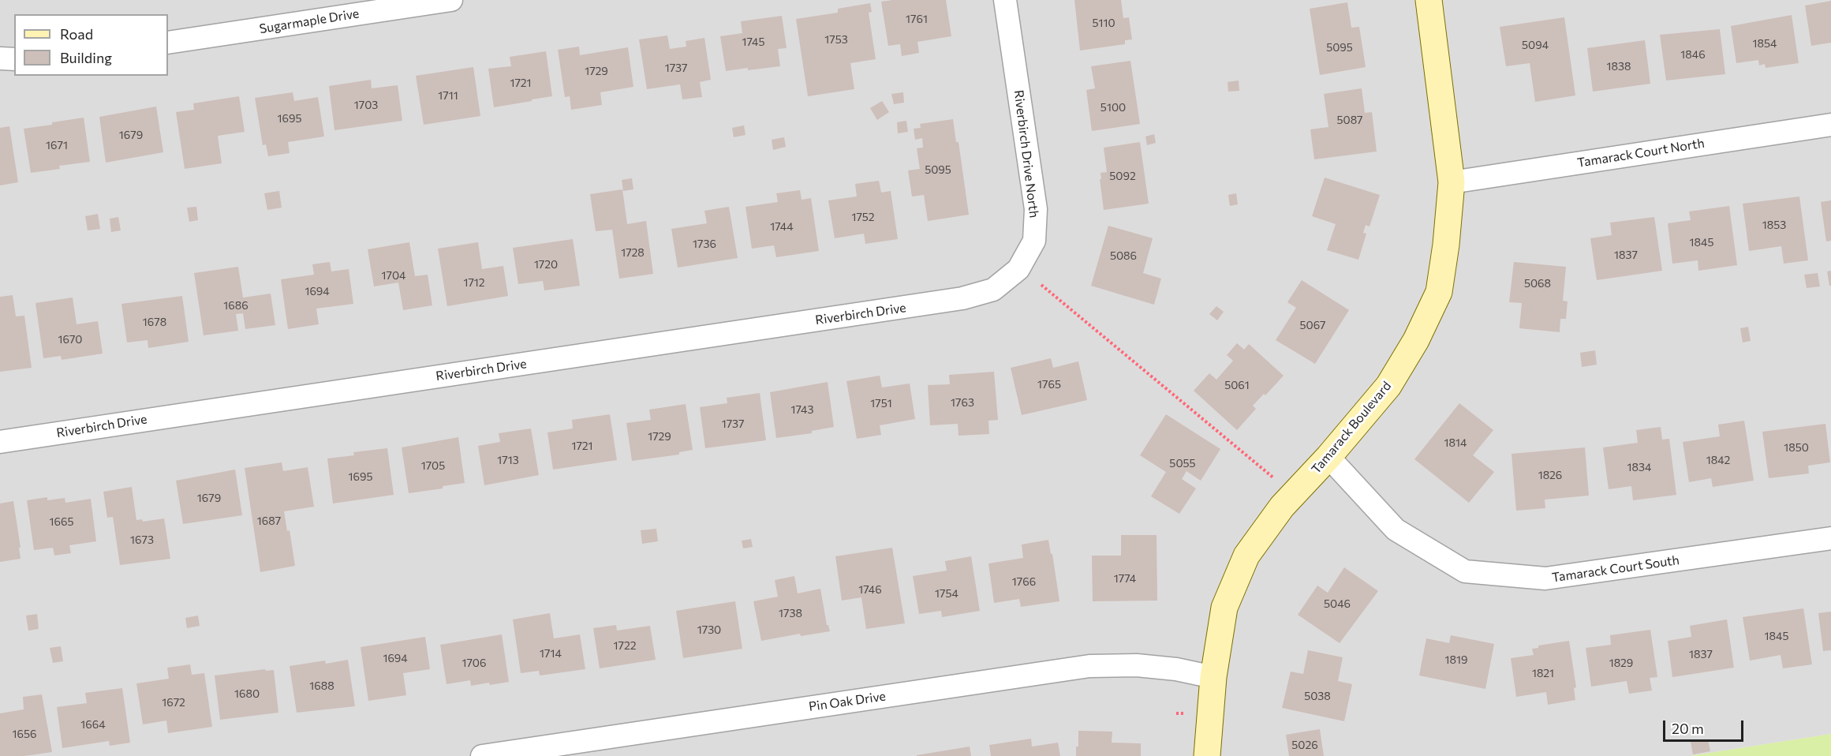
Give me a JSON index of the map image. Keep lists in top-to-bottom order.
{
  "streets": {
    "street": [
      "Sugarmaple Drive",
      "Tamarack Court North",
      "Riverbirch Drive North",
      "Riverbirch Drive",
      "Tamarack Boulevard",
      "Tamarack Court South",
      "Pin Oak Drive"
    ]
  },
  "crossings": [
    ["Tamarack Court North", "Tamarack Boulevard"],
    ["Riverbirch Drive North", "Riverbirch Drive"],
    ["Tamarack Boulevard", "Tamarack Court South"],
    ["Tamarack Boulevard", "Pin Oak Drive"]
  ],
  "house_numbers": [
    "1761",
    "5110",
    "1753",
    "1745",
    "1854",
    "5094",
    "5095",
    "1846",
    "1838",
    "1737",
    "1729",
    "1721",
    "1711",
    "1703",
    "5100",
    "1695",
    "5087",
    "1679",
    "1671",
    "5095",
    "5092",
    "1752",
    "1853",
    "1744",
    "1845",
    "1736",
    "1728",
    "1837",
    "5086",
    "1720",
    "1704",
    "1712",
    "5068",
    "1694",
    "1686",
    "1678",
    "5067",
    "1670",
    "1765",
    "5061",
    "1763",
    "1751",
    "1743",
    "1737",
    "1729",
    "1814",
    "1721",
    "1850",
    "1713",
    "1842",
    "5055",
    "1705",
    "1834",
    "1826",
    "1695",
    "1679",
    "1687",
    "1665",
    "1673",
    "1774",
    "1766",
    "1746",
    "1754",
    "5046",
    "1738",
    "1730",
    "1845",
    "1722",
    "1714",
    "1837",
    "1694",
    "1819",
    "1706",
    "1829",
    "1821",
    "1688",
    "1680",
    "5038",
    "1672",
    "1664",
    "1656",
    "5026"
  ],
  "legend": ["Road", "Building"],
  "scale_bar": "20 m"
}
